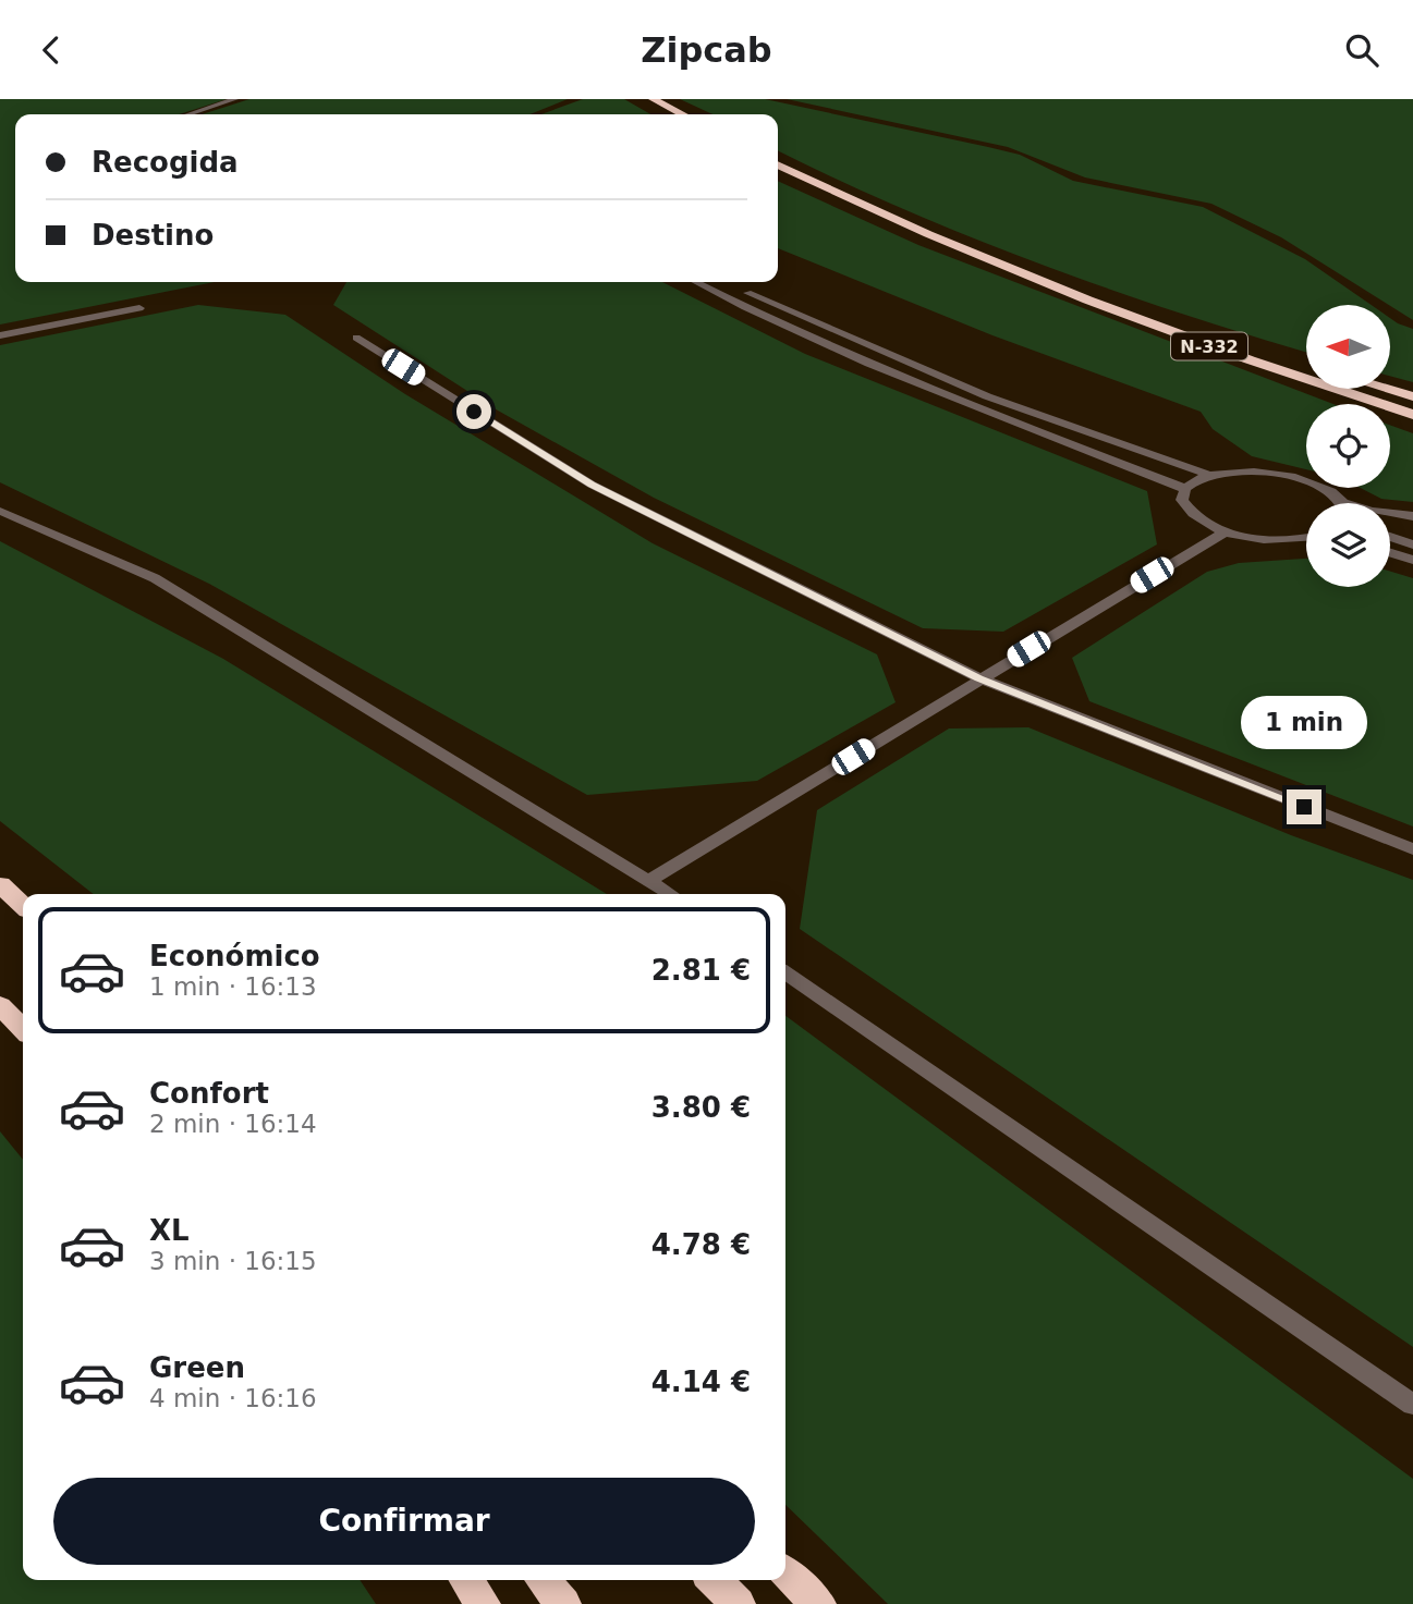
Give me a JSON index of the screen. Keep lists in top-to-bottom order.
{
  "streets": {
    "highway": ["N-332"]
  },
  "north": "left",
  "page": {
    "header": "Zipcab",
    "banner": ["Recogida", "Destino"],
    "bubble": "1 min",
    "list": [
      {
        "name": "Económico",
        "note": "1 min · 16:13",
        "value": "2.81 €"
      },
      {
        "name": "Confort",
        "note": "2 min · 16:14",
        "value": "3.80 €"
      },
      {
        "name": "XL",
        "note": "3 min · 16:15",
        "value": "4.78 €"
      },
      {
        "name": "Green",
        "note": "4 min · 16:16",
        "value": "4.14 €"
      }
    ],
    "buttons": "Confirmar"
  }
}
